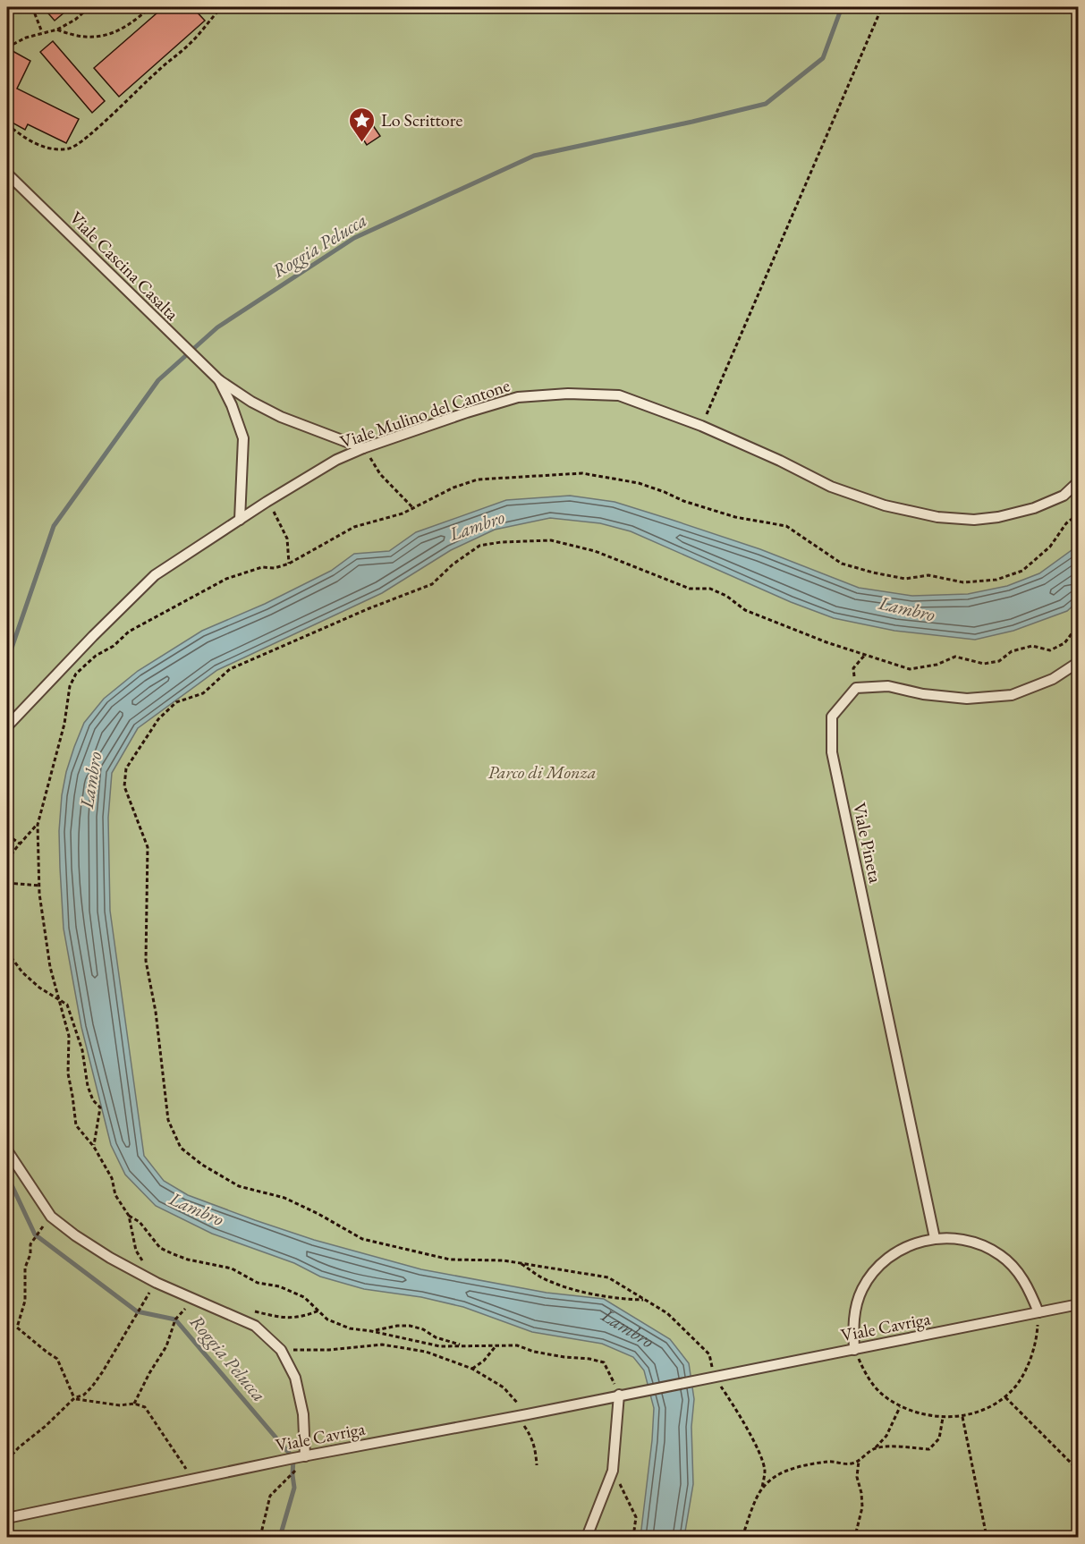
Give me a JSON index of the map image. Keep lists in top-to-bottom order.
{
  "streets": {
    "lane": [
      "Viale Cascina Casalta",
      "Viale Mulino del Cantone",
      "Viale Pineta",
      "Viale Cavriga"
    ]
  },
  "crossings": [
    ["Viale Cascina Casalta", "Viale Mulino del Cantone"]
  ],
  "water": ["Roggia Pelucca", "Lambro"],
  "parks": ["Parco di Monza"],
  "places": {
    "place": ["Lo Scrittore"]
  }
}
